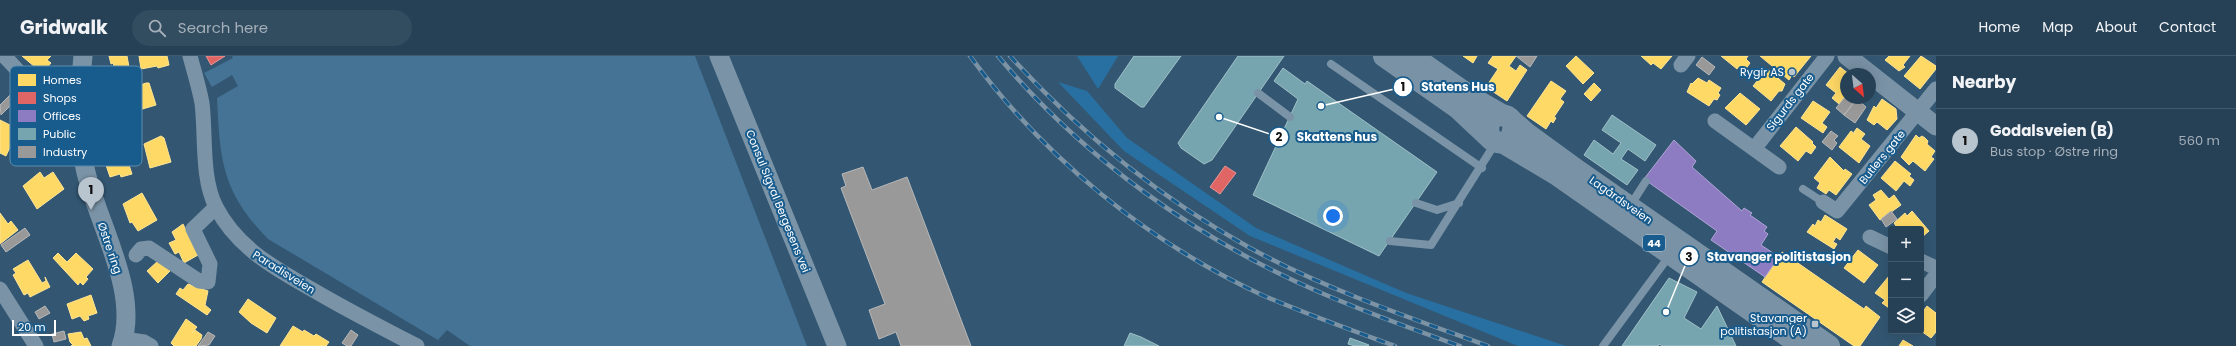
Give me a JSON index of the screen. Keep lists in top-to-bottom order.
{
  "streets": {
    "main road": ["Lagårdsveien", "44"],
    "street": [
      "Sigurds gate",
      "Butlers gate",
      "Consul Sigval Bergesens vei",
      "Østre ring",
      "Paradisveien"
    ]
  },
  "places": {
    "other": [
      "Rygir AS",
      "Statens Hus",
      "Skattens hus",
      "Stavanger politistasjon"
    ],
    "transit": ["Stavanger politistasjon (A)"]
  },
  "legend": [
    "Homes",
    "Shops",
    "Offices",
    "Public",
    "Industry"
  ],
  "scale_bar": "20 m",
  "north": "bottom right",
  "page": {
    "header": "Gridwalk",
    "search": "Search here",
    "nav": [
      "Home",
      "Map",
      "About",
      "Contact"
    ],
    "heading": "Nearby",
    "list": [
      {
        "mark": "1",
        "name": "Godalsveien (B)",
        "note": "Bus stop · Østre ring",
        "value": "560 m"
      }
    ],
    "pins": "1",
    "map_buttons": ["+", "−"],
    "scale": "20 m"
  }
}
